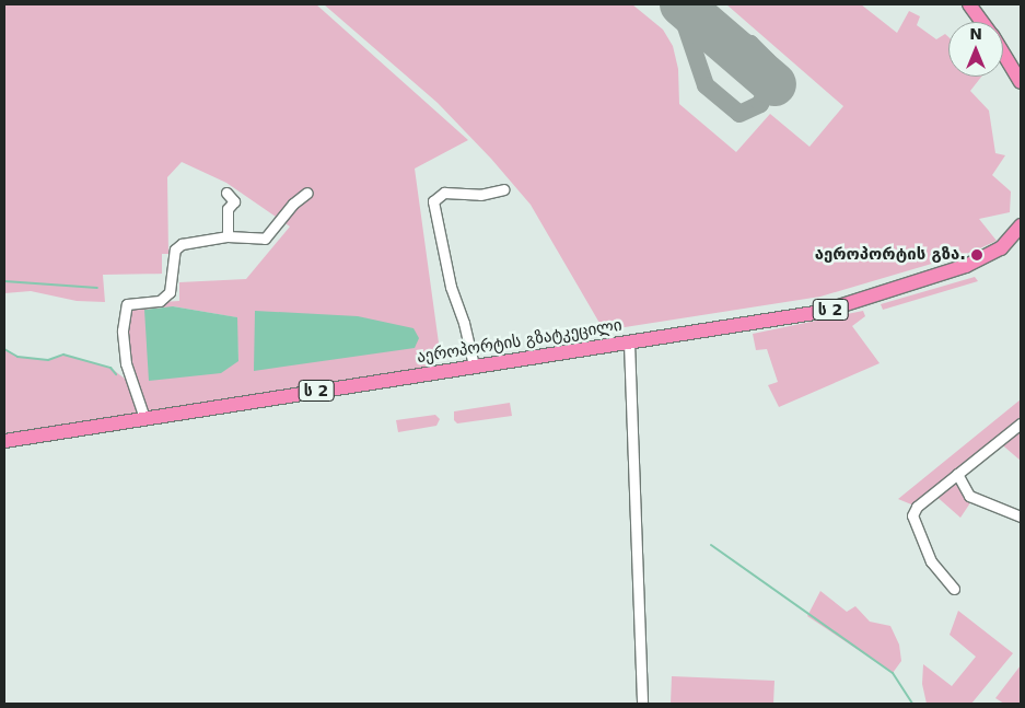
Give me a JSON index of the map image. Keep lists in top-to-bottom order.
{
  "streets": {
    "highway": ["ს 2", "აეროპორტის გზატკეცილი"]
  },
  "places": ["აეროპორტის გზა."],
  "north": "top"
}
